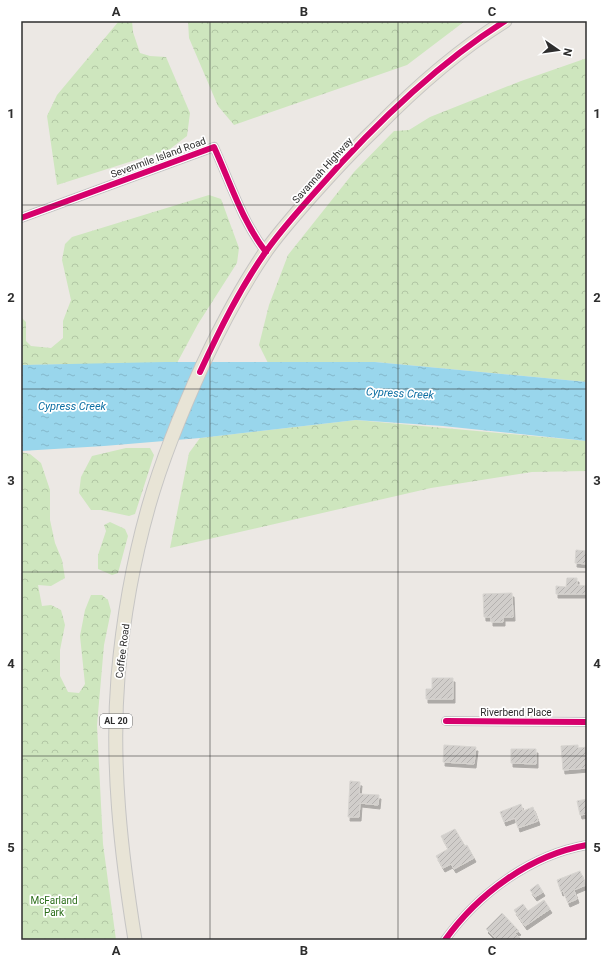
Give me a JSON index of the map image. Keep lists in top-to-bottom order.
{
  "streets": {
    "main road": ["Savannah Highway", "Coffee Road", "AL 20"],
    "street": ["Sevenmile Island Road", "Riverbend Place"]
  },
  "crossings": [
    ["Sevenmile Island Road", "Savannah Highway"],
    ["Savannah Highway", "Coffee Road"]
  ],
  "water": ["Cypress Creek"],
  "parks": ["McFarland Park"],
  "north": "right",
  "grid": {
    "columns": ["A", "B", "C"],
    "rows": [
      "1",
      "2",
      "3",
      "4",
      "5"
    ]
  }
}
